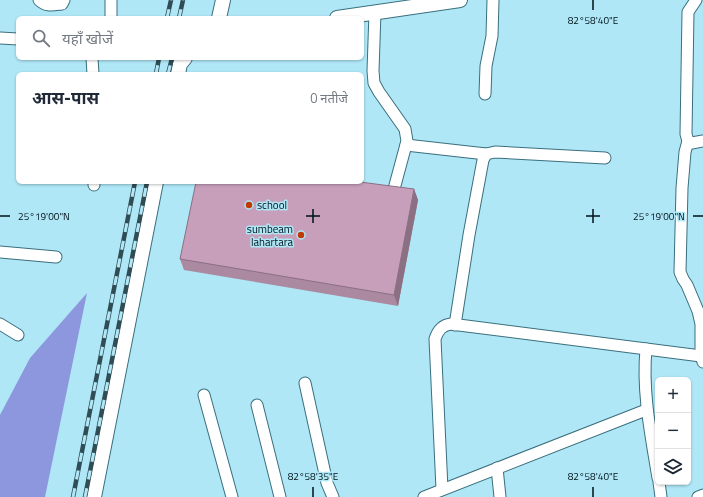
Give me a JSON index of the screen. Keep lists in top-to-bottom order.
{
  "places": ["school", "sumbeam lahartara"],
  "page": {
    "search": "यहाँ खोजें",
    "heading": ["आस-पास", "0 नतीजे"],
    "map_buttons": ["+", "−"]
  },
  "coordinates": ["82°58'40\"E", "25°19'00\"N", "82°58'35\"E"]
}
